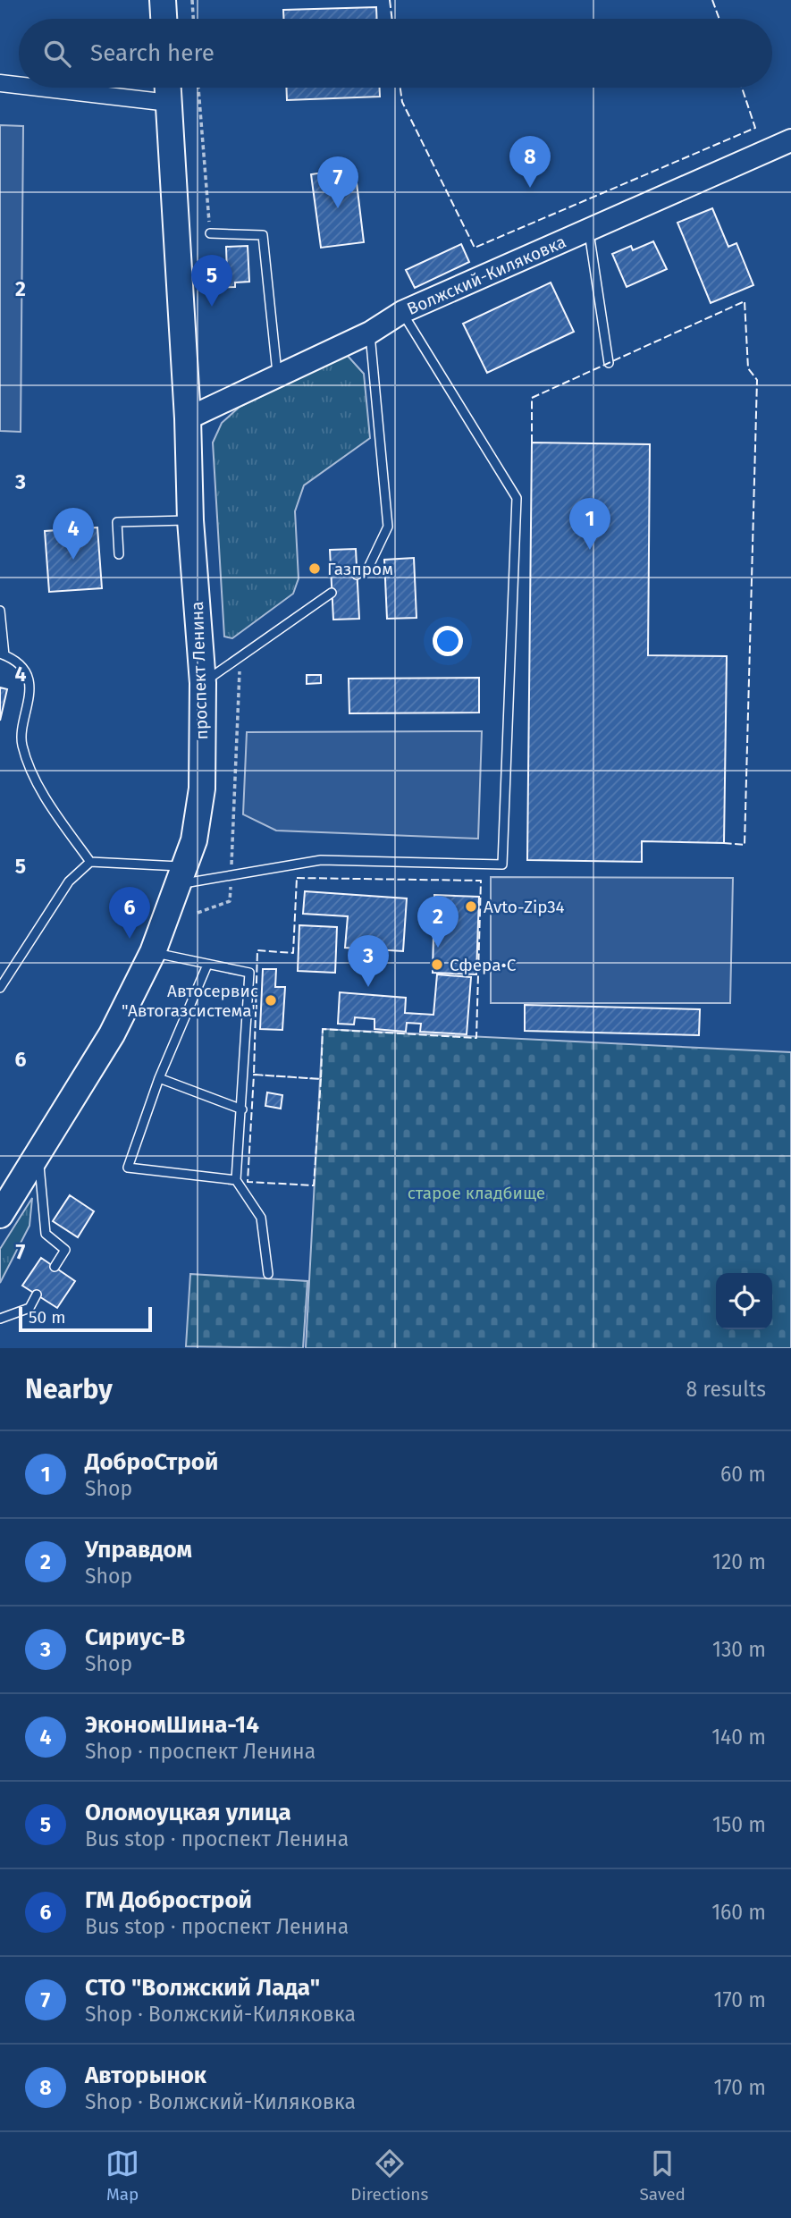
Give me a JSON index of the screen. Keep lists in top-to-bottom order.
{
  "streets": {
    "main road": ["проспект Ленина"],
    "street": ["Волжский-Киляковка"]
  },
  "crossings": [
    ["Волжский-Киляковка", "проспект Ленина"]
  ],
  "parks": ["старое кладбище"],
  "places": [
    "Газпром",
    "Avto-Zip34",
    "Сфера•С",
    "Автосервис \"Автогазсистема\""
  ],
  "scale_bar": "50 m",
  "page": {
    "search": "Search here",
    "pins": [
      "8",
      "7",
      "5",
      "1",
      "4",
      "6",
      "2",
      "3"
    ],
    "scale": "50 m",
    "heading": ["Nearby", "8 results"],
    "list": [
      {
        "mark": "1",
        "name": "ДоброСтрой",
        "note": "Shop",
        "value": "60 m"
      },
      {
        "mark": "2",
        "name": "Управдом",
        "note": "Shop",
        "value": "120 m"
      },
      {
        "mark": "3",
        "name": "Сириус-В",
        "note": "Shop",
        "value": "130 m"
      },
      {
        "mark": "4",
        "name": "ЭкономШина-14",
        "note": "Shop · проспект Ленина",
        "value": "140 m"
      },
      {
        "mark": "5",
        "name": "Оломоуцкая улица",
        "note": "Bus stop · проспект Ленина",
        "value": "150 m"
      },
      {
        "mark": "6",
        "name": "ГМ Добрострой",
        "note": "Bus stop · проспект Ленина",
        "value": "160 m"
      },
      {
        "mark": "7",
        "name": "СТО \"Волжский Лада\"",
        "note": "Shop · Волжский-Киляковка",
        "value": "170 m"
      },
      {
        "mark": "8",
        "name": "Авторынок",
        "note": "Shop · Волжский-Киляковка",
        "value": "170 m"
      }
    ],
    "nav": ["Map", "Directions", "Saved"]
  },
  "grid": {
    "rows": [
      "2",
      "3",
      "4",
      "5",
      "6",
      "7"
    ]
  }
}
